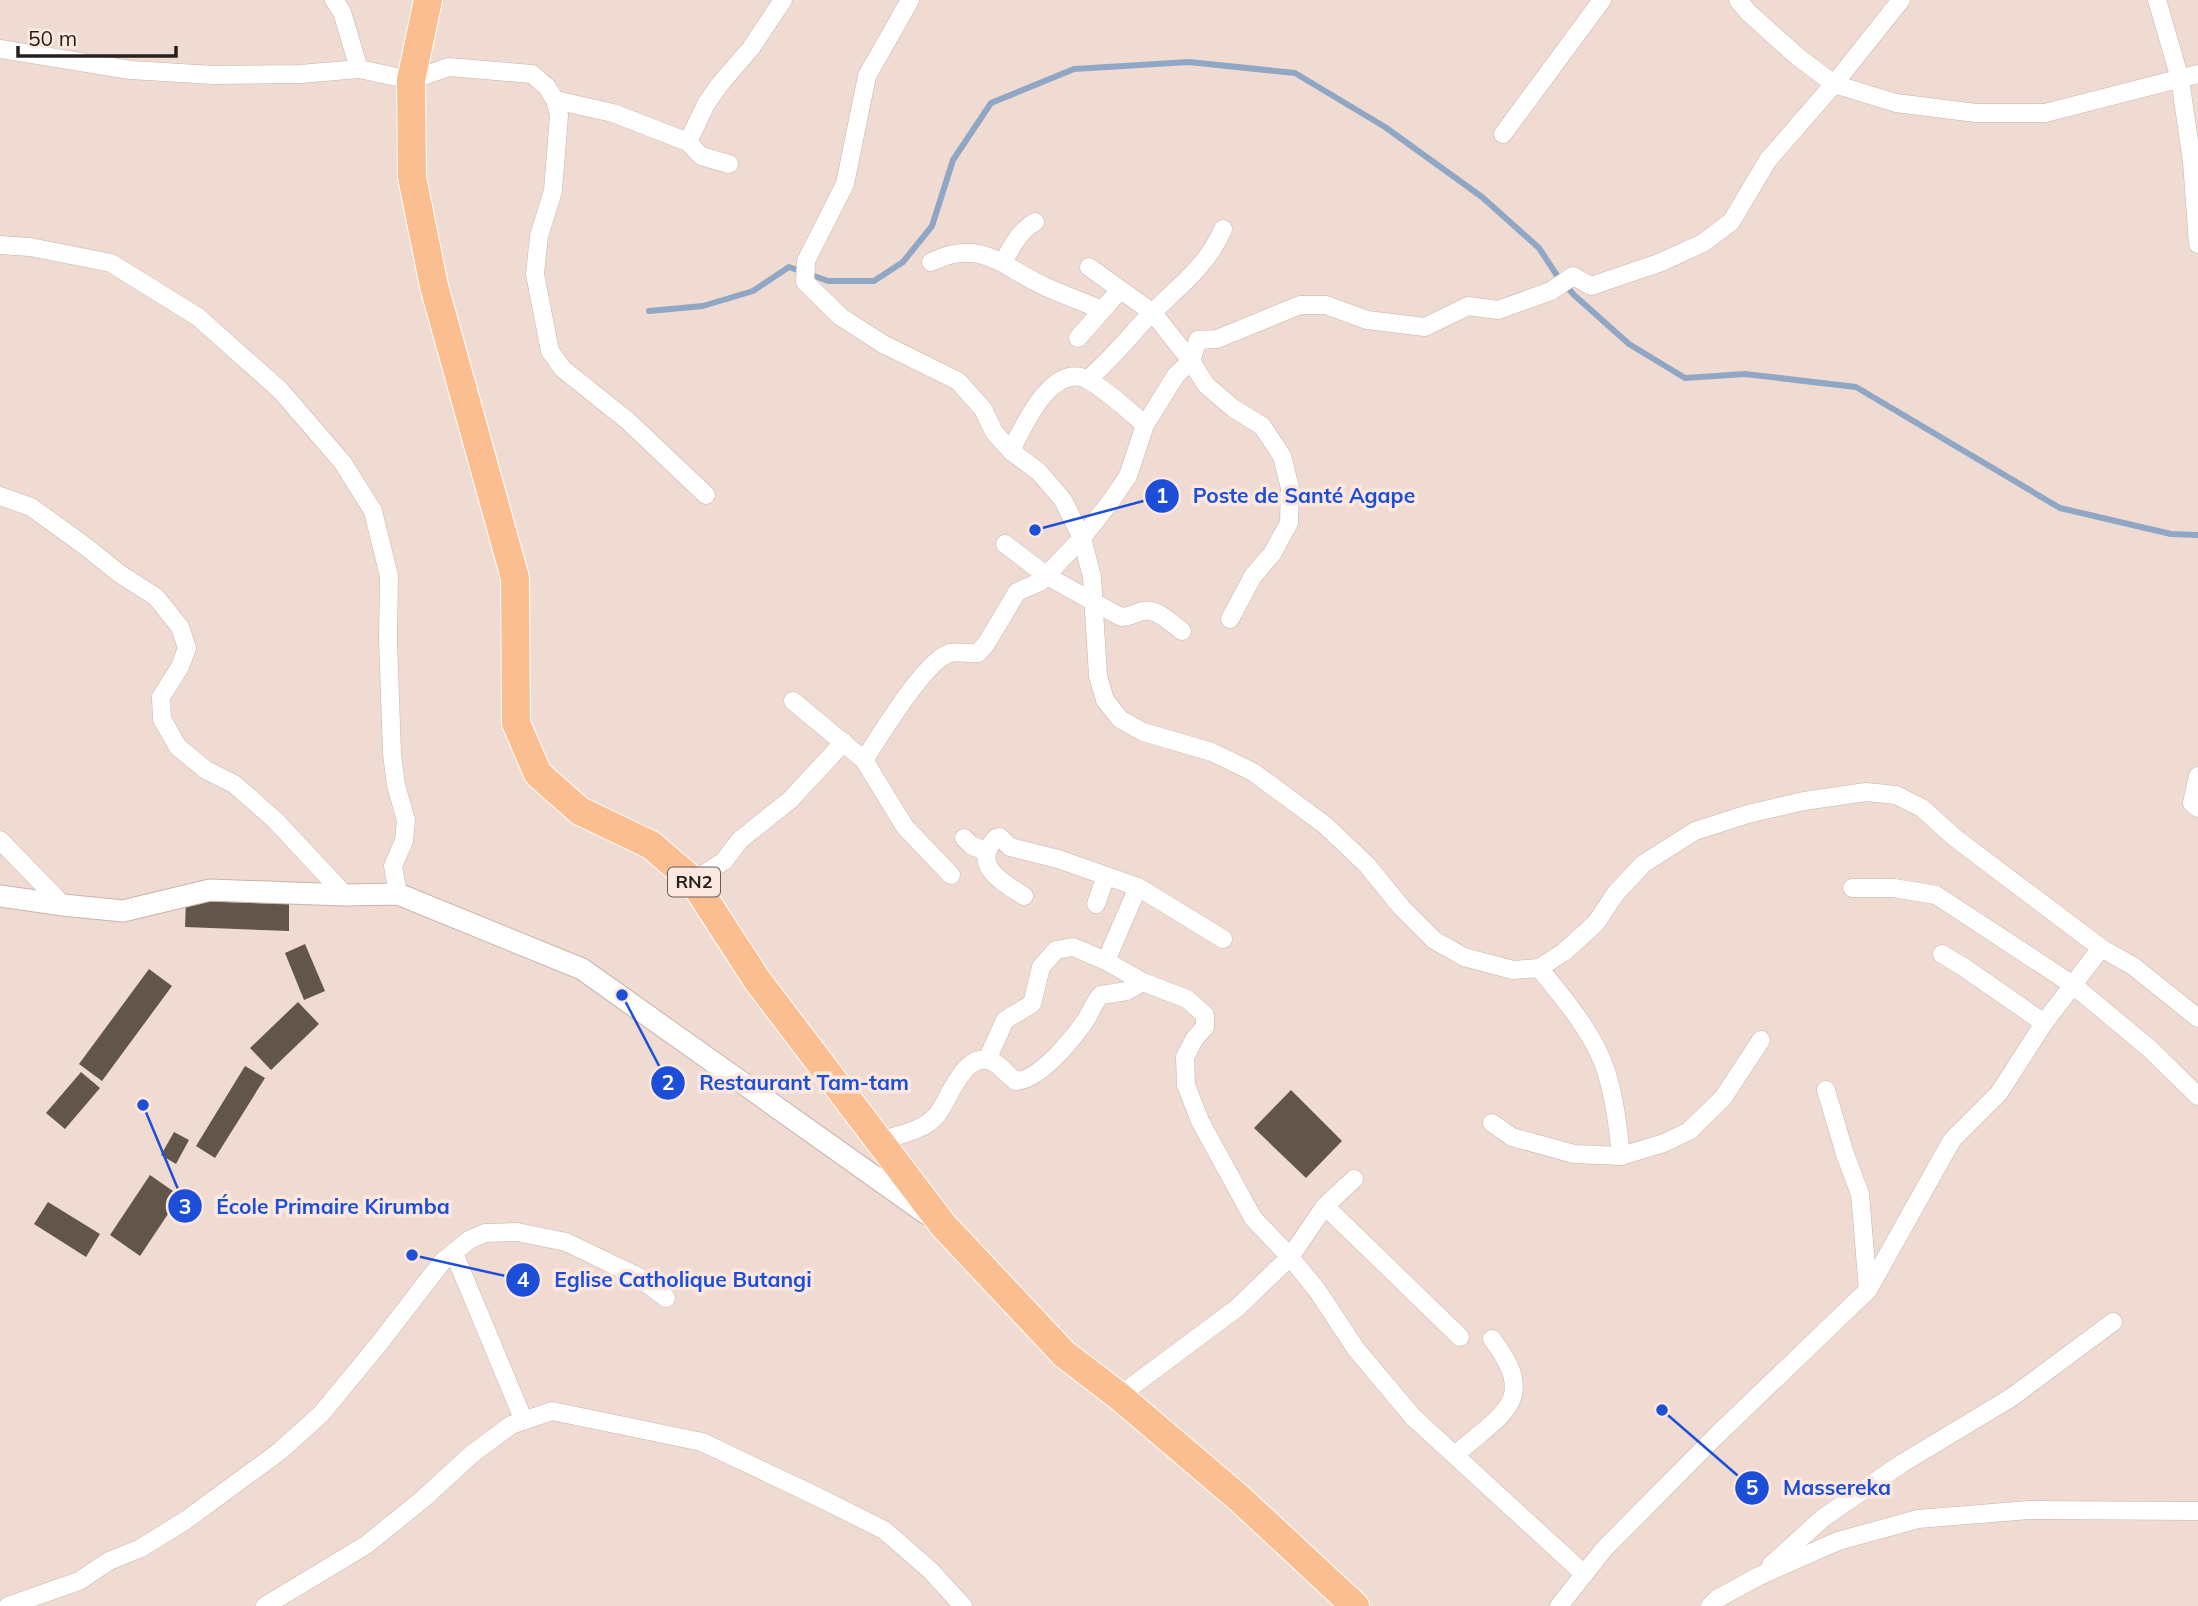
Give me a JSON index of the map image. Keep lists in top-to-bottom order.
{
  "streets": {
    "highway": ["RN2"]
  },
  "places": [
    "Poste de Santé Agape",
    "Restaurant Tam-tam",
    "École Primaire Kirumba",
    "Eglise Catholique Butangi",
    "Massereka"
  ],
  "scale_bar": "50 m"
}
